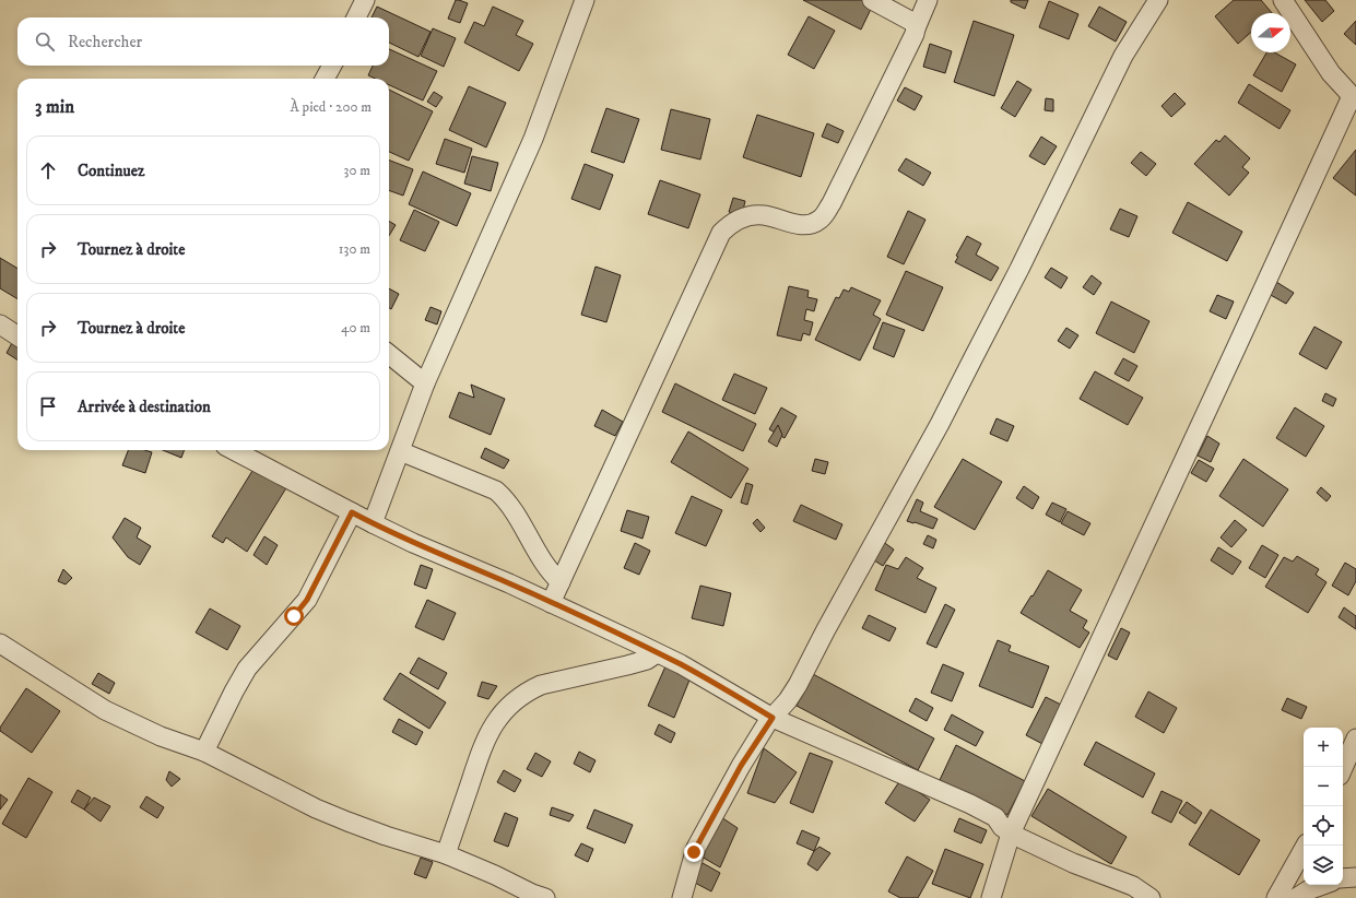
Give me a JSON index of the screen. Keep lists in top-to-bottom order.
{
  "north": "right",
  "page": {
    "search": "Rechercher",
    "heading": ["3 min", "À pied · 200 m"],
    "list": [
      ["Continuez", "30 m"],
      ["Tournez à droite", "130 m"],
      ["Tournez à droite", "40 m"],
      "Arrivée à destination"
    ],
    "map_buttons": ["+", "−"]
  }
}
